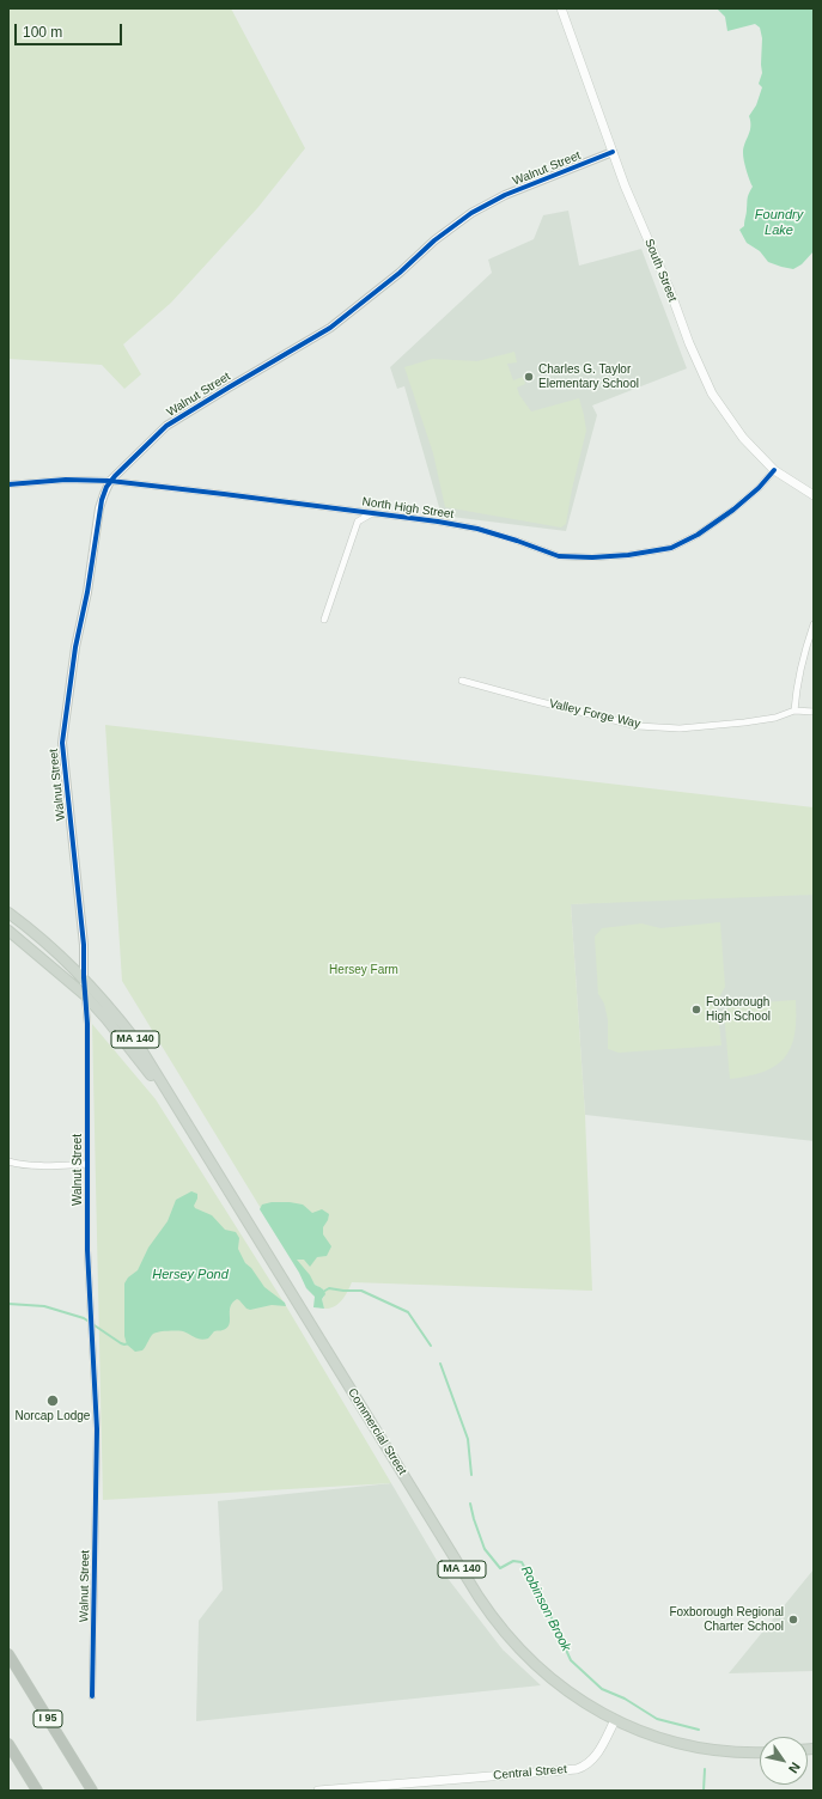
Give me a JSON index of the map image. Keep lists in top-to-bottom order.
{
  "streets": {
    "highway": ["I 95"],
    "main road": [
      "South Street",
      "MA 140",
      "Commercial Street",
      "Central Street"
    ],
    "street": ["Walnut Street", "North High Street", "Valley Forge Way"]
  },
  "crossings": [
    ["Walnut Street", "South Street"],
    ["Walnut Street", "North High Street"],
    ["Walnut Street", "Commercial Street"],
    ["South Street", "North High Street"],
    ["MA 140", "Commercial Street"],
    ["MA 140", "Central Street"],
    ["Commercial Street", "Central Street"]
  ],
  "water": ["Foundry Lake", "Hersey Pond", "Robinson Brook"],
  "parks": ["Hersey Farm"],
  "places": [
    "Charles G. Taylor Elementary School",
    "Foxborough High School",
    "Norcap Lodge",
    "Foxborough Regional Charter School"
  ],
  "scale_bar": "100 m",
  "north": "bottom right"
}
